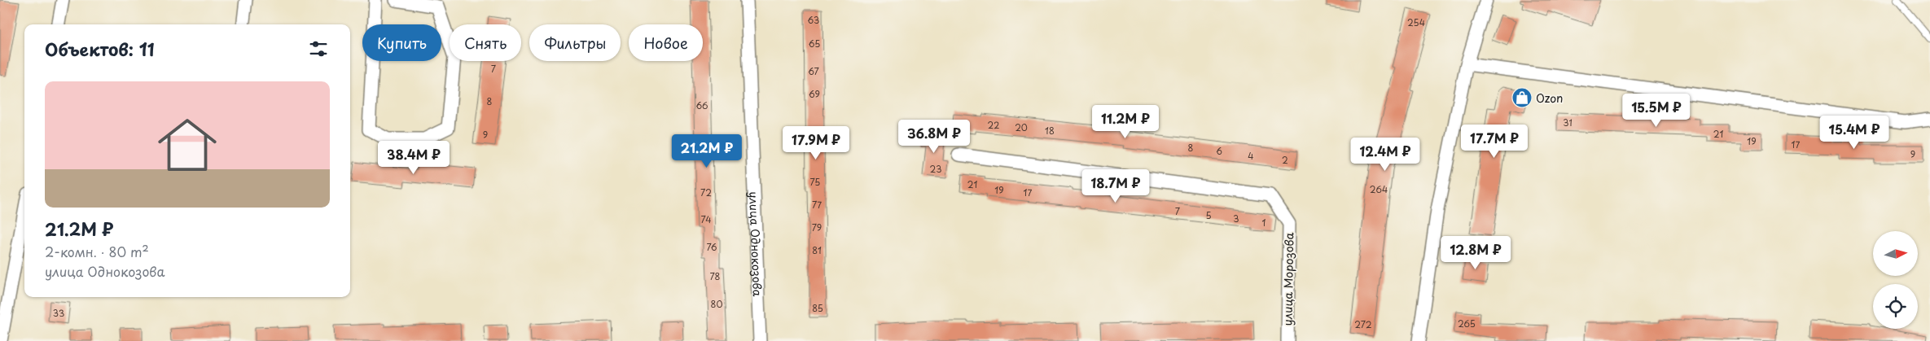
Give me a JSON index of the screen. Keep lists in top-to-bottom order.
{
  "streets": {
    "street": ["улица Однокозова", "улица Морозова"]
  },
  "places": {
    "shop": ["Ozon"]
  },
  "house_numbers": [
    "63",
    "254",
    "65",
    "7",
    "67",
    "69",
    "8",
    "66",
    "31",
    "22",
    "20",
    "18",
    "21",
    "9",
    "19",
    "17",
    "8",
    "6",
    "9",
    "4",
    "2",
    "23",
    "75",
    "21",
    "264",
    "19",
    "72",
    "17",
    "77",
    "7",
    "5",
    "3",
    "74",
    "1",
    "79",
    "76",
    "81",
    "78",
    "80",
    "85",
    "33",
    "265",
    "272"
  ],
  "north": "right",
  "page": {
    "chip": [
      "Купить",
      "Снять",
      "Фильтры",
      "Новое"
    ],
    "heading": "Объектов: 11",
    "list": [
      {
        "name": "21.2M ₽",
        "note": "2-комн. · 80 m² · улица Однокозова"
      }
    ],
    "price": [
      "15.5M ₽",
      "11.2M ₽",
      "15.4M ₽",
      "36.8M ₽",
      "17.7M ₽",
      "17.9M ₽",
      "21.2M ₽",
      "12.4M ₽",
      "38.4M ₽",
      "18.7M ₽",
      "12.8M ₽"
    ]
  }
}
